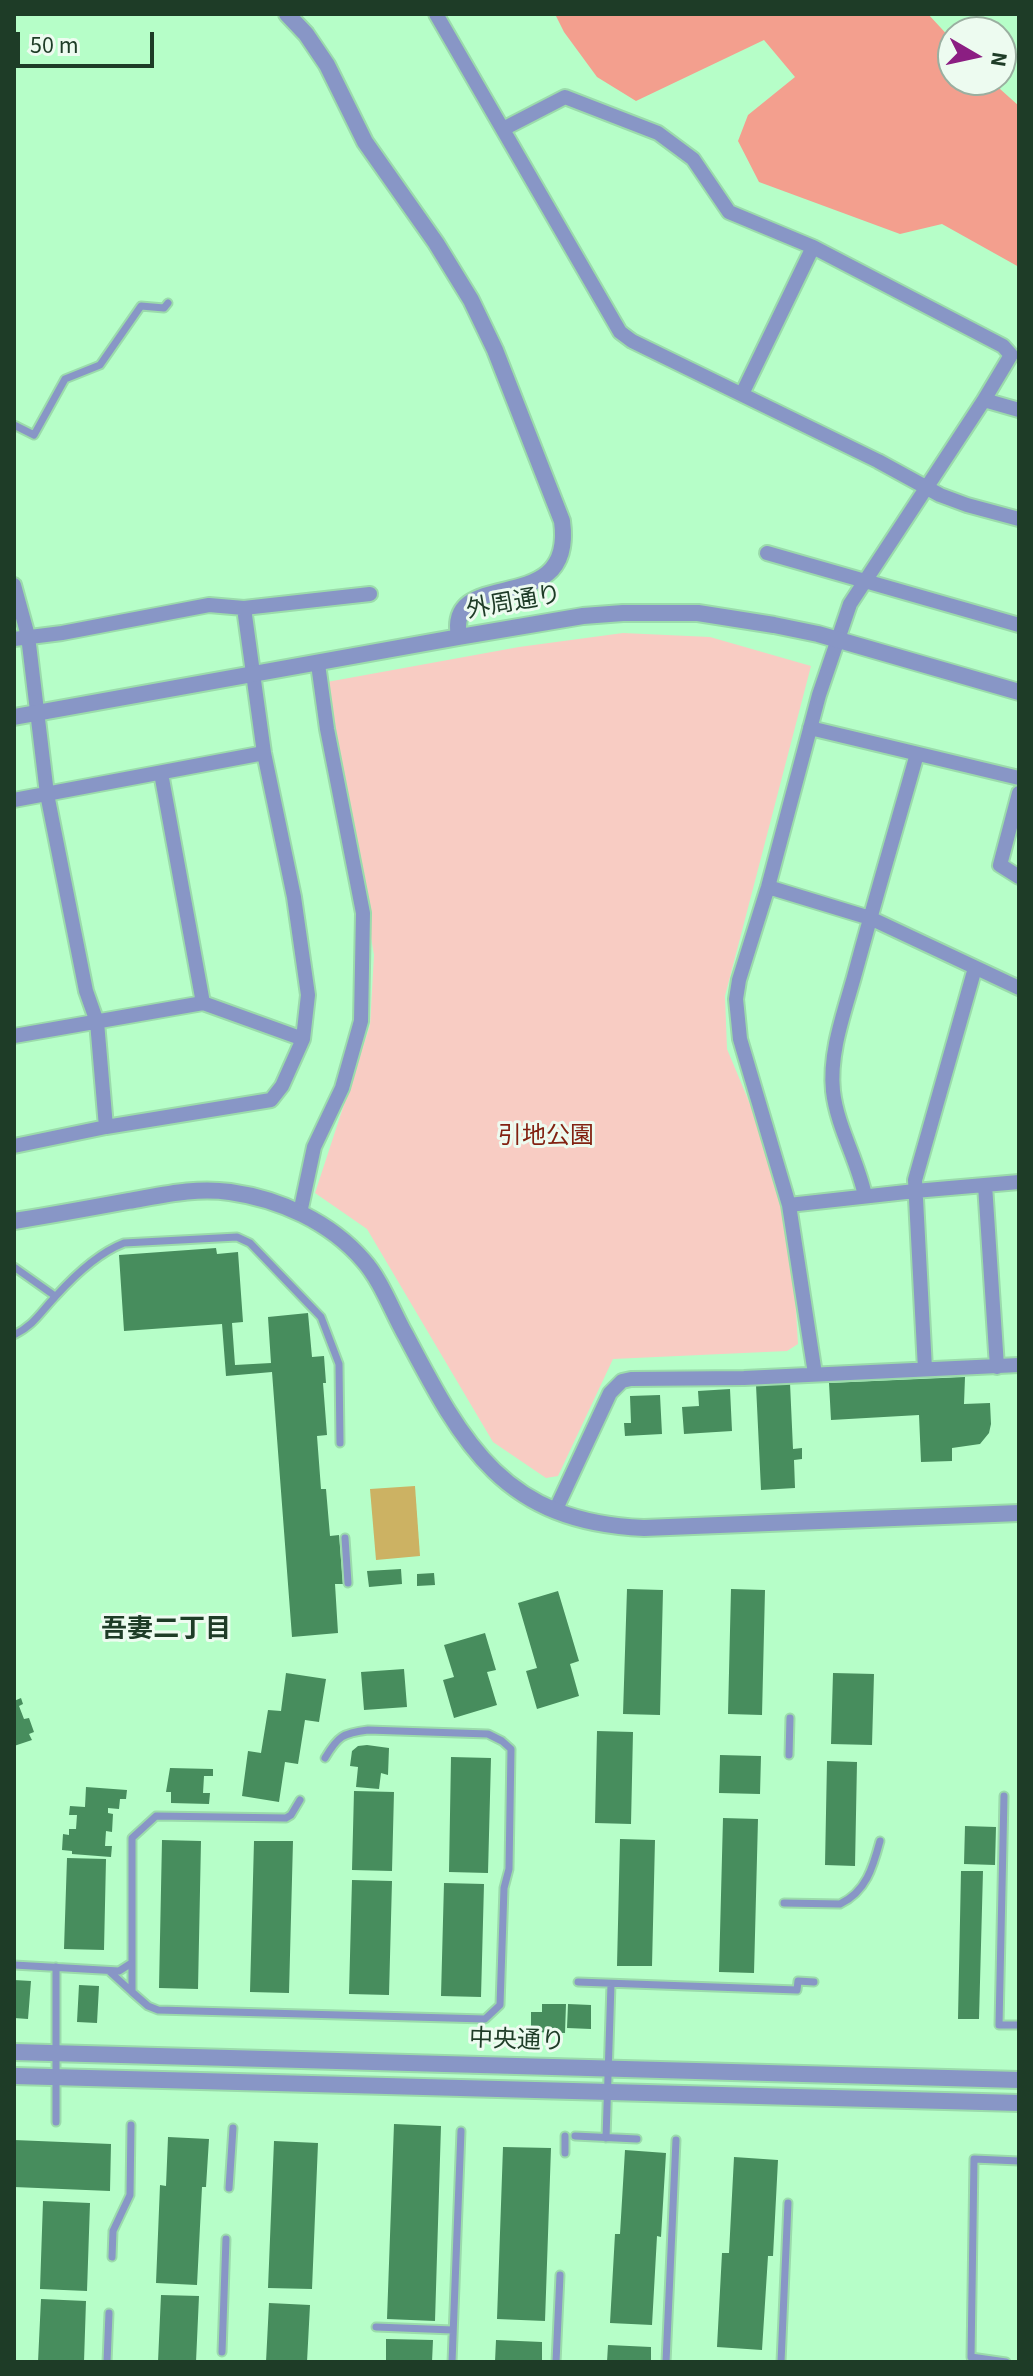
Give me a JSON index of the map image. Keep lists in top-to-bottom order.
{
  "streets": {
    "street": ["外周通り", "中央通り"]
  },
  "districts": ["吾妻二丁目"],
  "parks": ["引地公園"],
  "scale_bar": "50 m",
  "north": "right"
}
